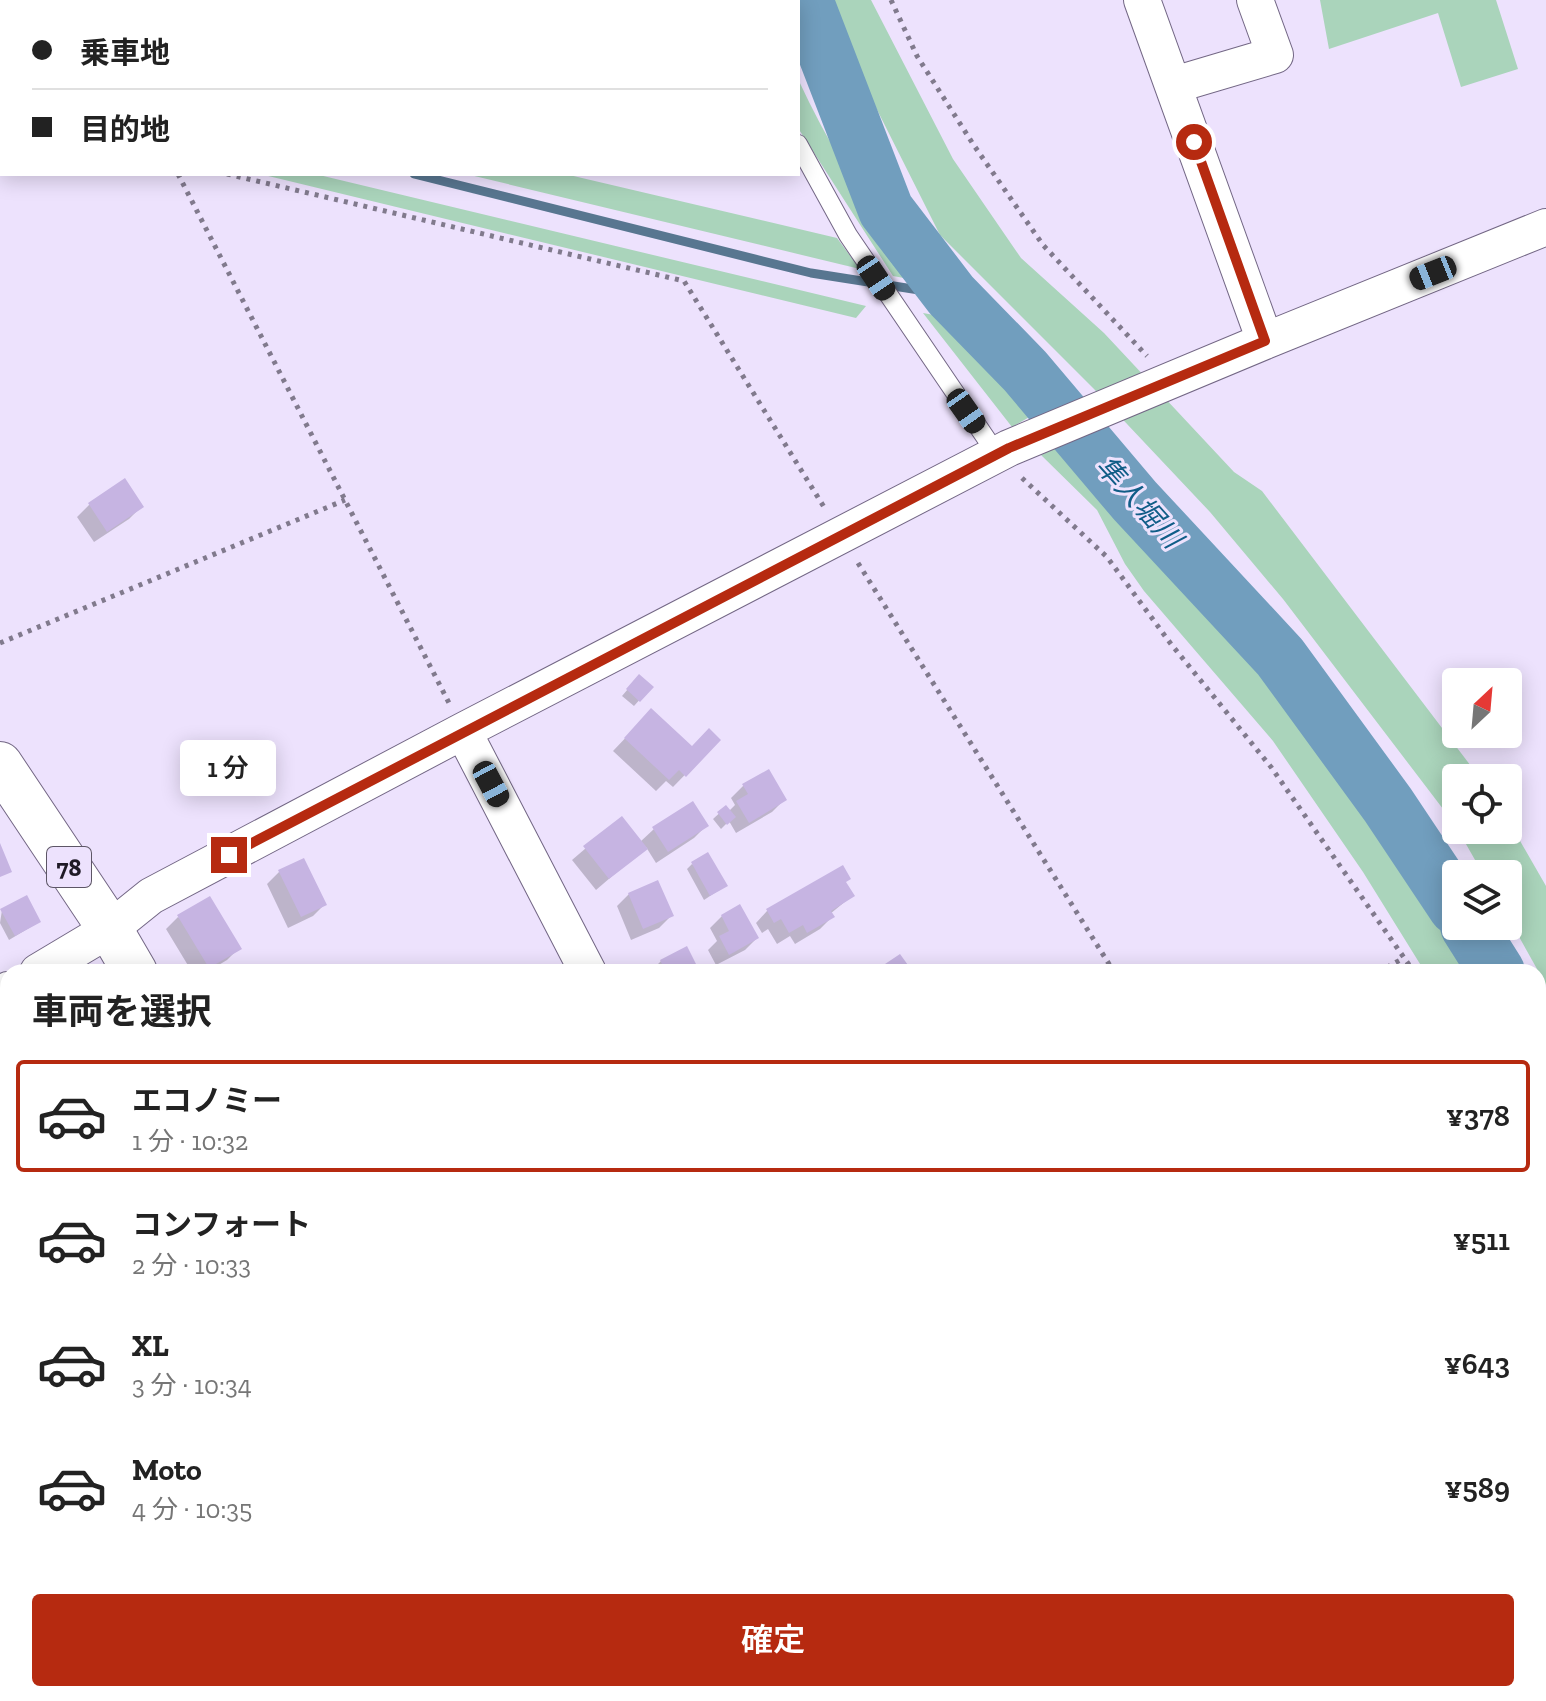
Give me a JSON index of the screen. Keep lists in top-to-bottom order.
{
  "streets": {
    "main road": ["78"]
  },
  "water": ["隼人堀川"],
  "north": "top right",
  "page": {
    "banner": ["乗車地", "目的地"],
    "bubble": "1 分",
    "heading": "車両を選択",
    "list": [
      {
        "name": "エコノミー",
        "note": "1 分 · 10:32",
        "value": "¥378"
      },
      {
        "name": "コンフォート",
        "note": "2 分 · 10:33",
        "value": "¥511"
      },
      {
        "name": "XL",
        "note": "3 分 · 10:34",
        "value": "¥643"
      },
      {
        "name": "Moto",
        "note": "4 分 · 10:35",
        "value": "¥589"
      }
    ],
    "buttons": "確定"
  }
}
